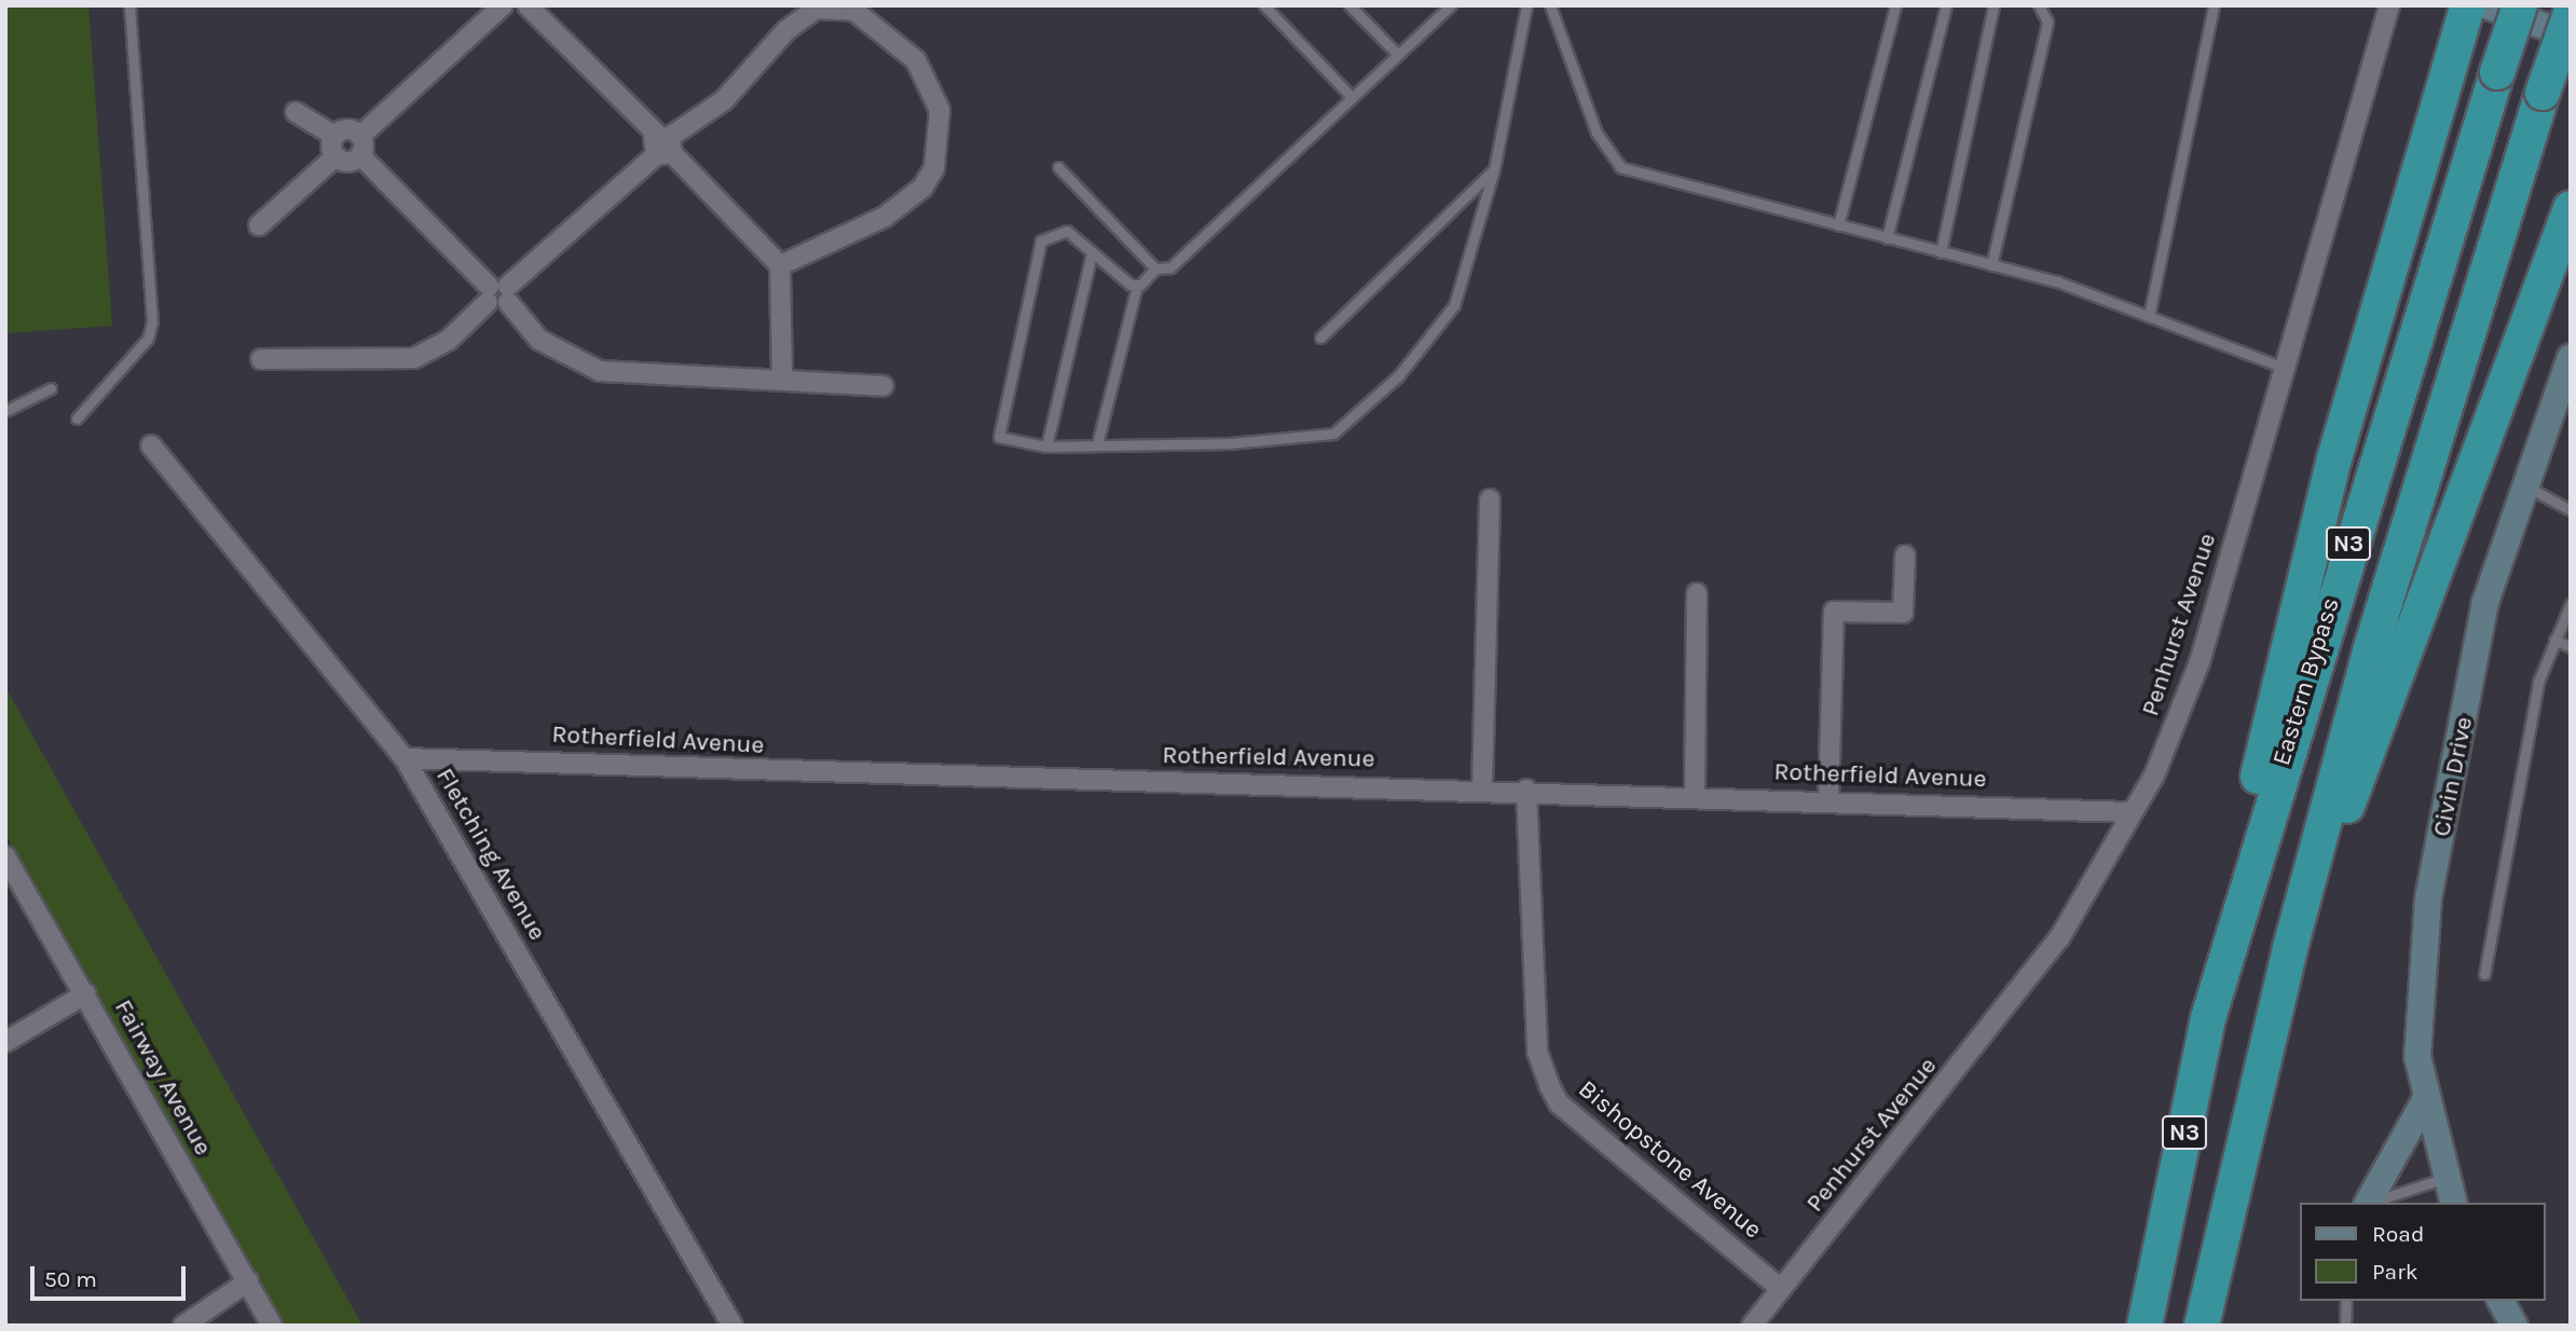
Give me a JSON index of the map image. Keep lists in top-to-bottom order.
{
  "streets": {
    "highway": ["N3", "Eastern Bypass"],
    "main road": ["Civin Drive"],
    "street": [
      "Penhurst Avenue",
      "Rotherfield Avenue",
      "Fletching Avenue",
      "Fairway Avenue",
      "Bishopstone Avenue"
    ]
  },
  "crossings": [
    ["Penhurst Avenue", "Rotherfield Avenue"],
    ["Penhurst Avenue", "Bishopstone Avenue"],
    ["Rotherfield Avenue", "Fletching Avenue"],
    ["Rotherfield Avenue", "Bishopstone Avenue"]
  ],
  "legend": ["Road", "Park"],
  "scale_bar": "50 m"
}
